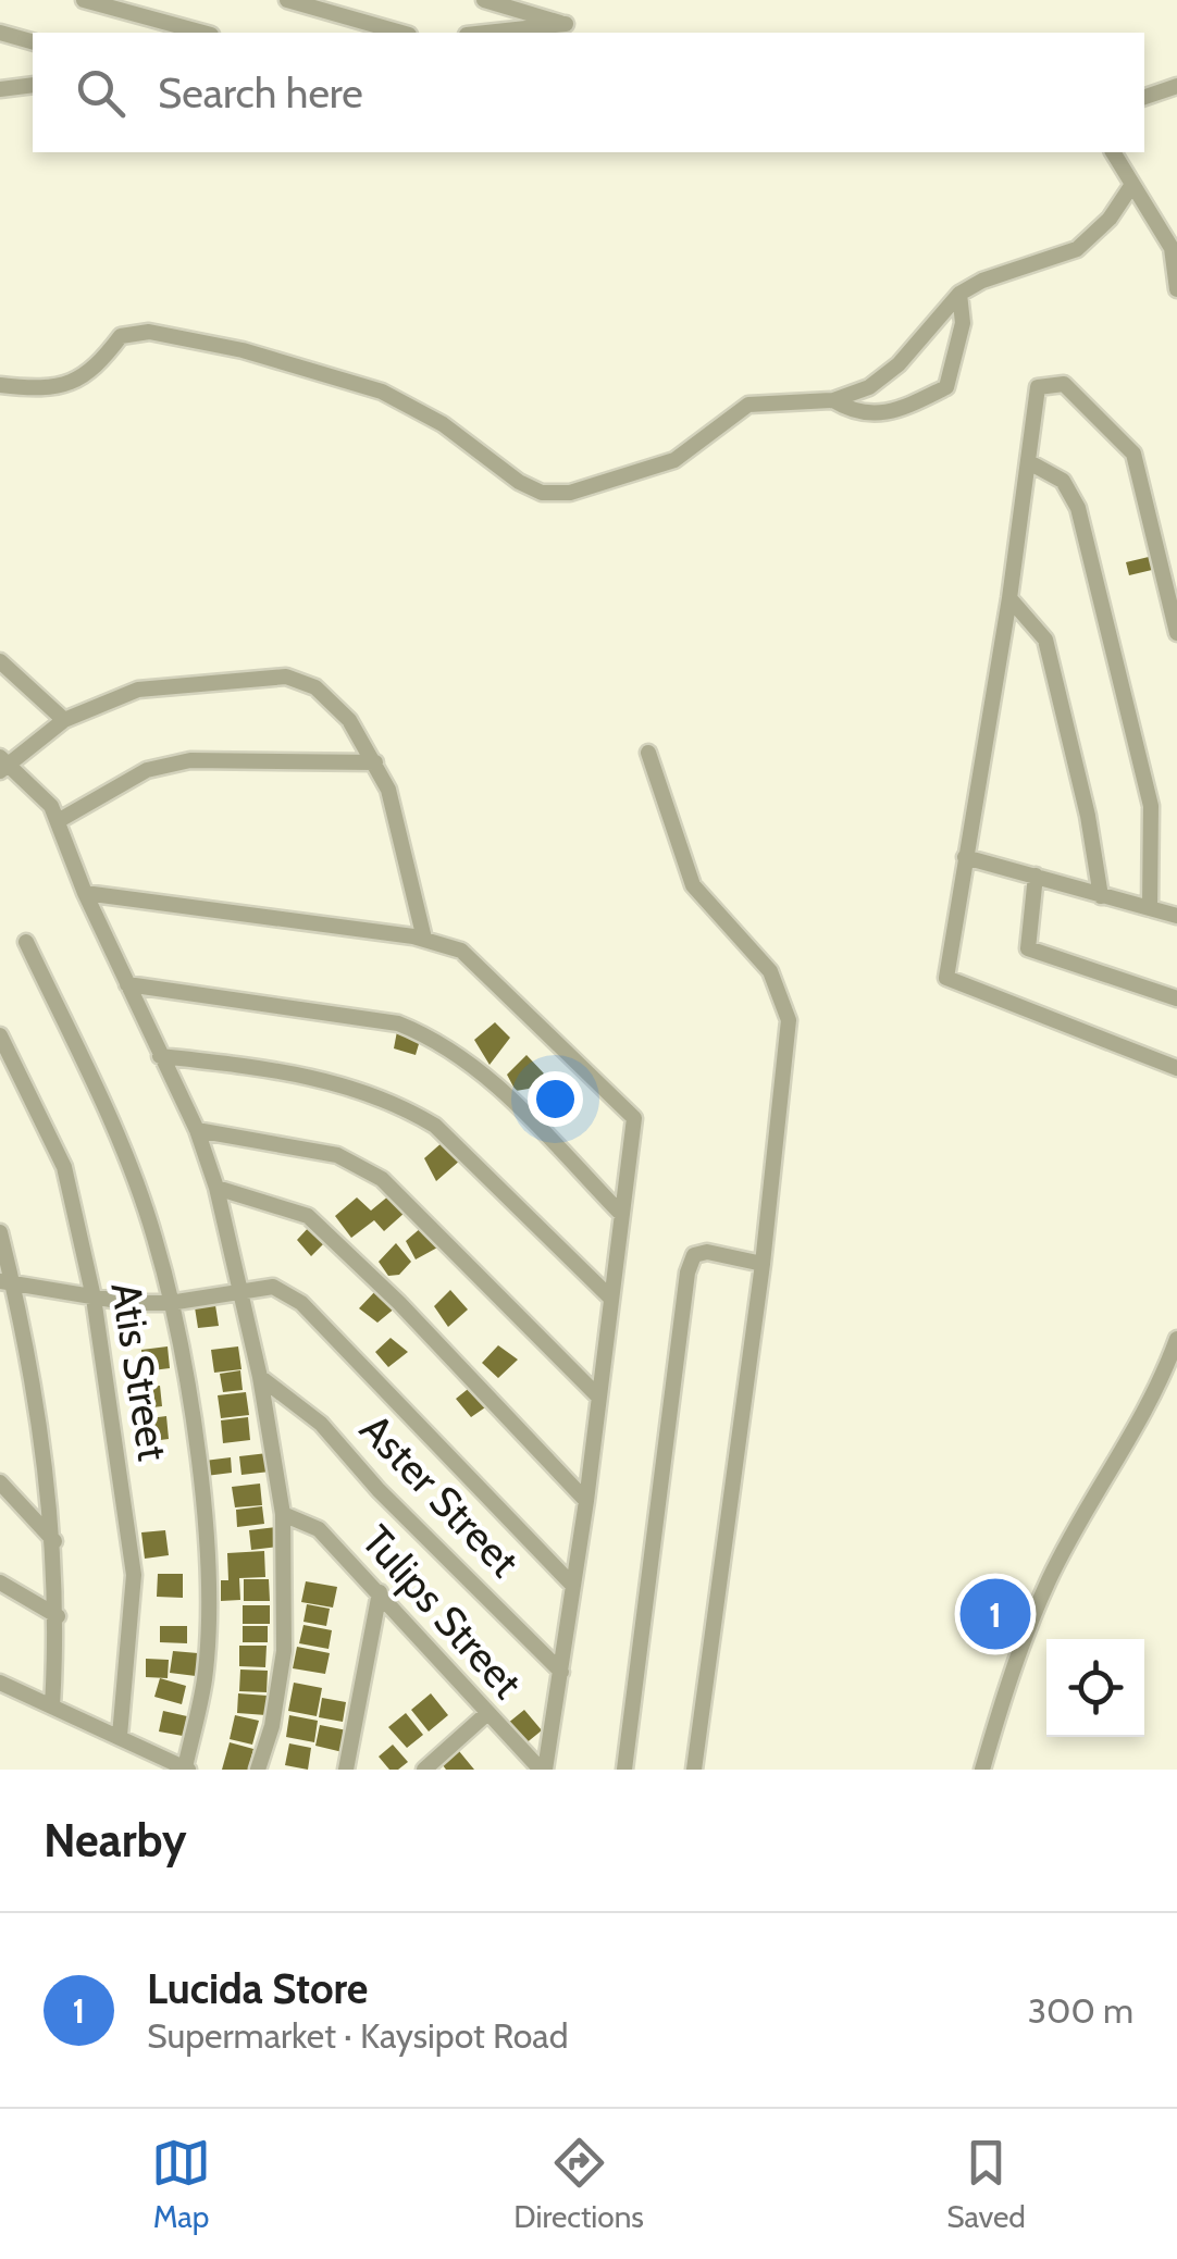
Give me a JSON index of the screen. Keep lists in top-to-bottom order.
{
  "streets": {
    "street": ["Atis Street", "Aster Street", "Tulips Street"]
  },
  "page": {
    "search": "Search here",
    "pins": "1",
    "heading": "Nearby",
    "list": [
      {
        "mark": "1",
        "name": "Lucida Store",
        "note": "Supermarket · Kaysipot Road",
        "value": "300 m"
      }
    ],
    "nav": ["Map", "Directions", "Saved"]
  }
}
